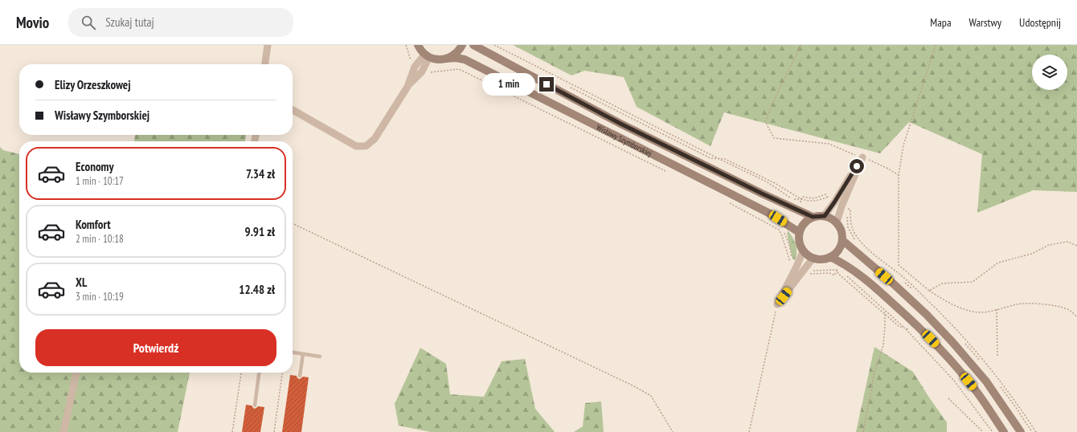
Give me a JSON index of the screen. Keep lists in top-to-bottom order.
{
  "streets": {
    "main road": ["Wisławy Szymborskiej"]
  },
  "page": {
    "header": "Movio",
    "search": "Szukaj tutaj",
    "nav": ["Mapa", "Warstwy", "Udostępnij"],
    "banner": ["Elizy Orzeszkowej", "Wisławy Szymborskiej"],
    "bubble": "1 min",
    "list": [
      {
        "name": "Economy",
        "note": "1 min · 10:17",
        "value": "7.34 zł"
      },
      {
        "name": "Komfort",
        "note": "2 min · 10:18",
        "value": "9.91 zł"
      },
      {
        "name": "XL",
        "note": "3 min · 10:19",
        "value": "12.48 zł"
      }
    ],
    "buttons": "Potwierdź"
  }
}
